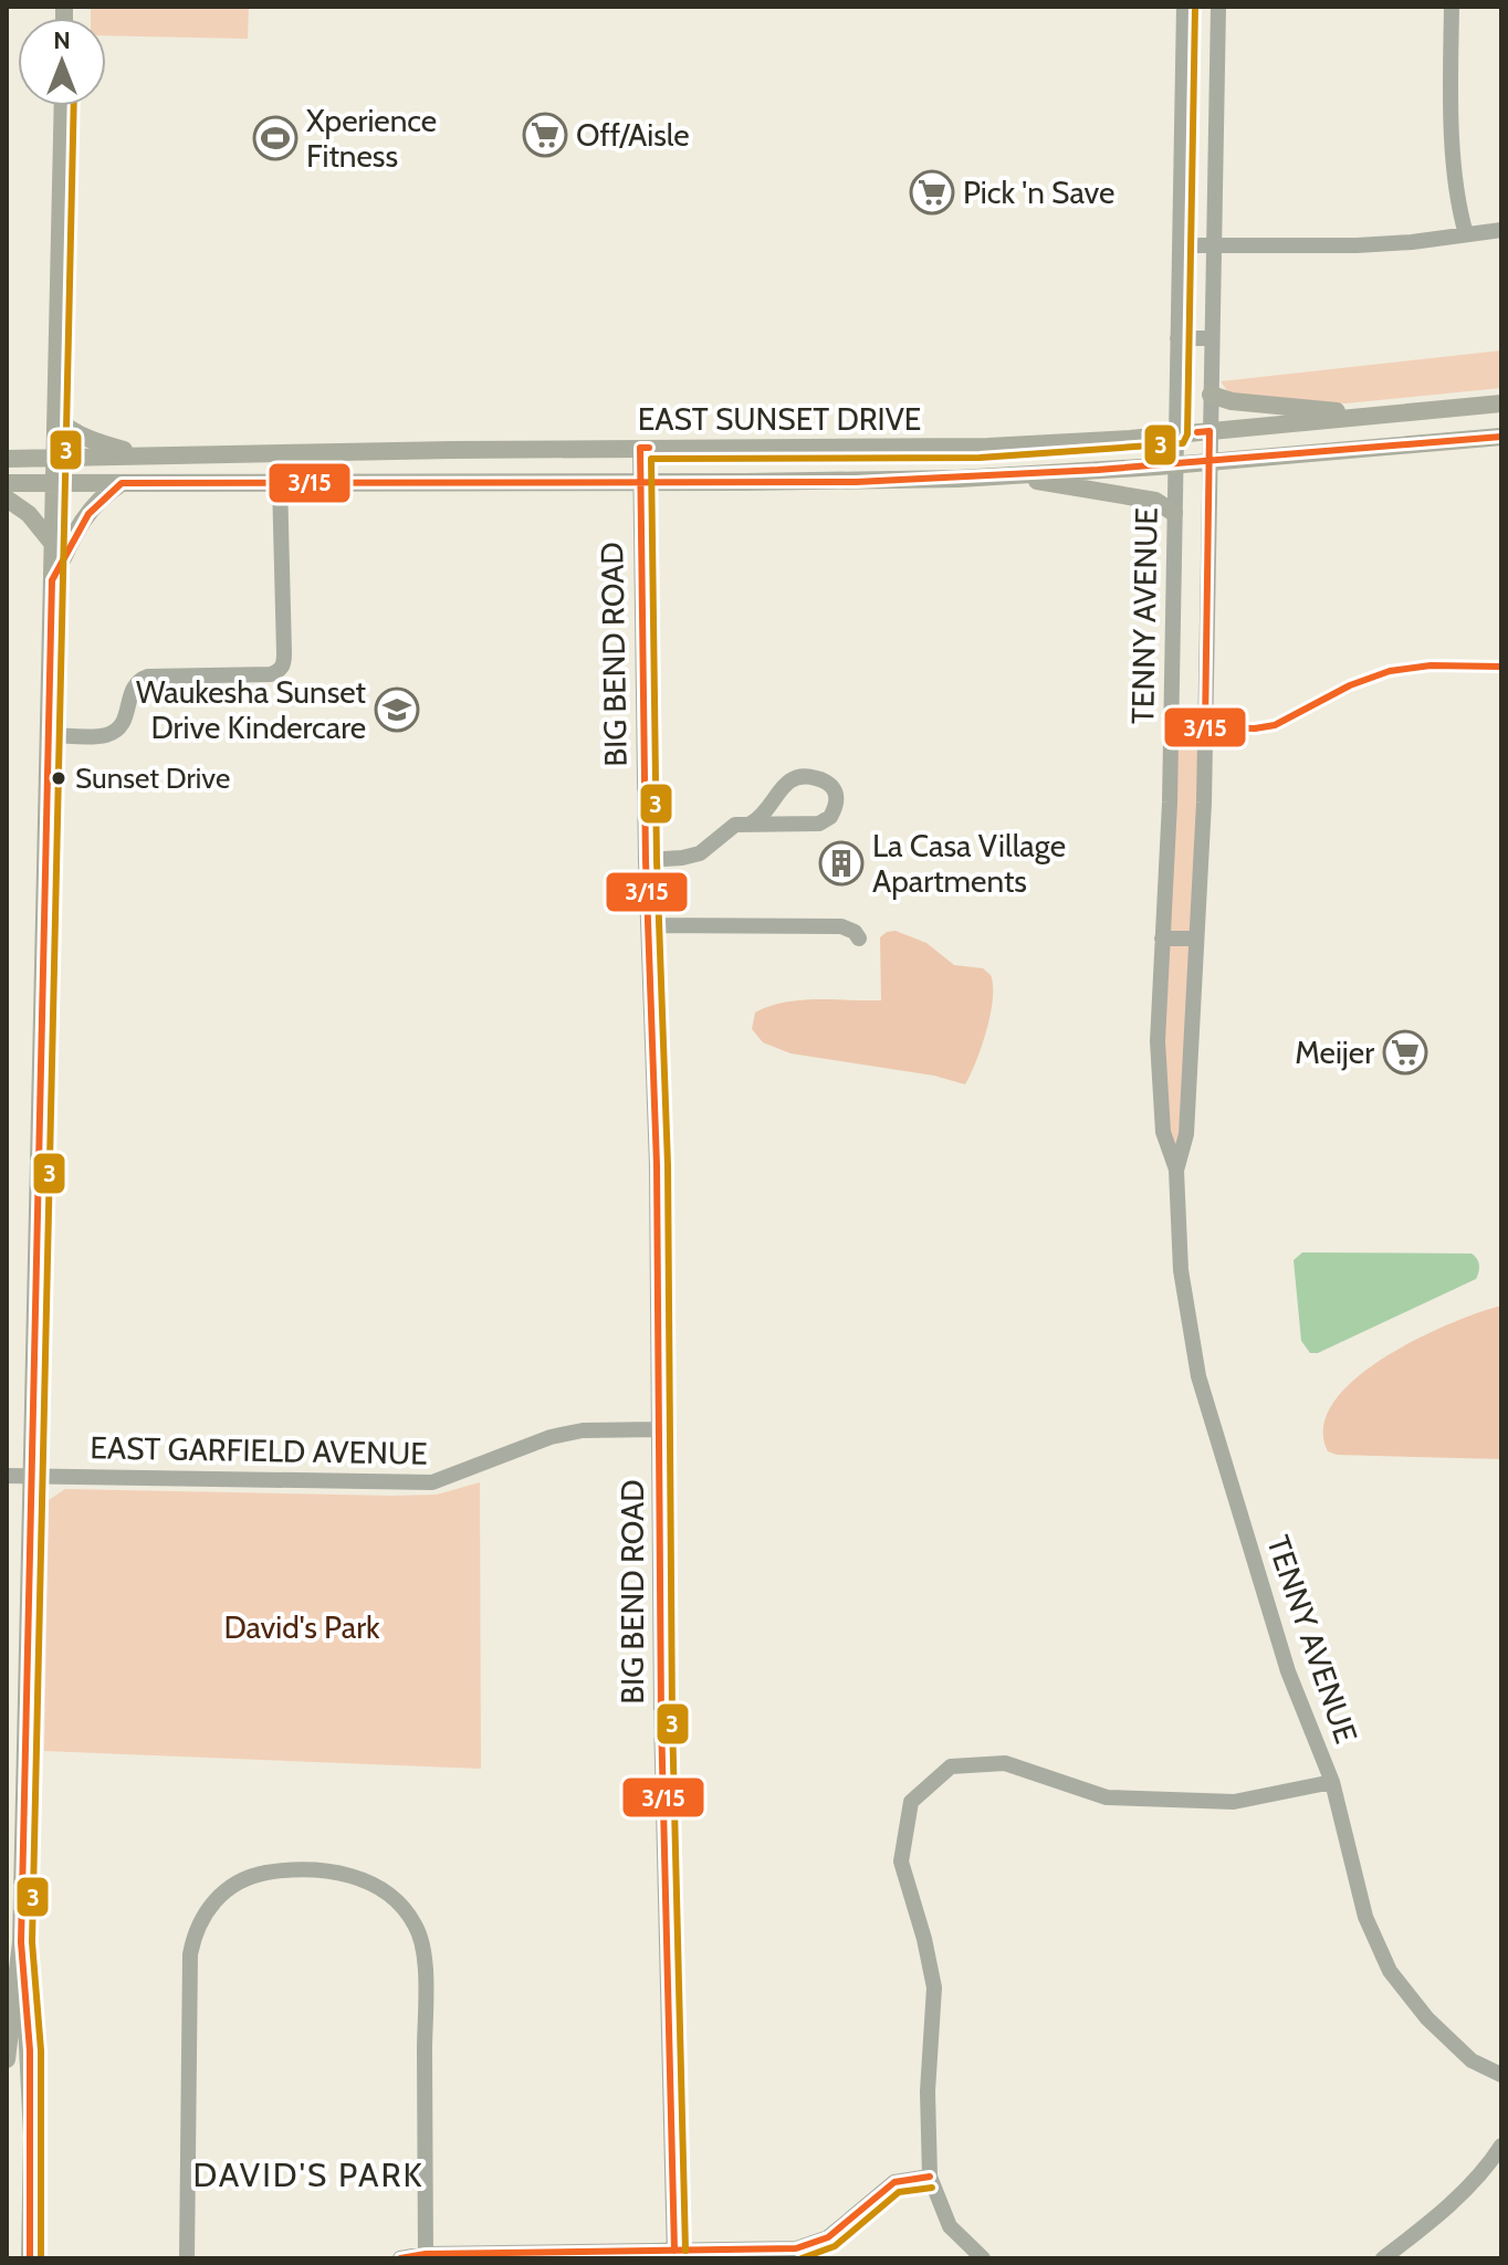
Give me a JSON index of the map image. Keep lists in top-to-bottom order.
{
  "streets": {
    "main road": ["EAST SUNSET DRIVE"],
    "street": ["TENNY AVENUE", "BIG BEND ROAD", "EAST GARFIELD AVENUE"]
  },
  "crossings": [
    ["EAST SUNSET DRIVE", "TENNY AVENUE"],
    ["EAST SUNSET DRIVE", "BIG BEND ROAD"],
    ["BIG BEND ROAD", "EAST GARFIELD AVENUE"]
  ],
  "districts": ["DAVID'S PARK"],
  "parks": ["David's Park"],
  "places": {
    "supermarket": ["Off/Aisle", "Pick 'n Save", "Meijer"],
    "sports": ["Xperience Fitness"],
    "school or university": ["Waukesha Sunset Drive Kindercare"],
    "other": ["Sunset Drive"],
    "building": ["La Casa Village Apartments"]
  },
  "lines": ["transit line 3", "transit line 3/15"],
  "north": "top"
}
